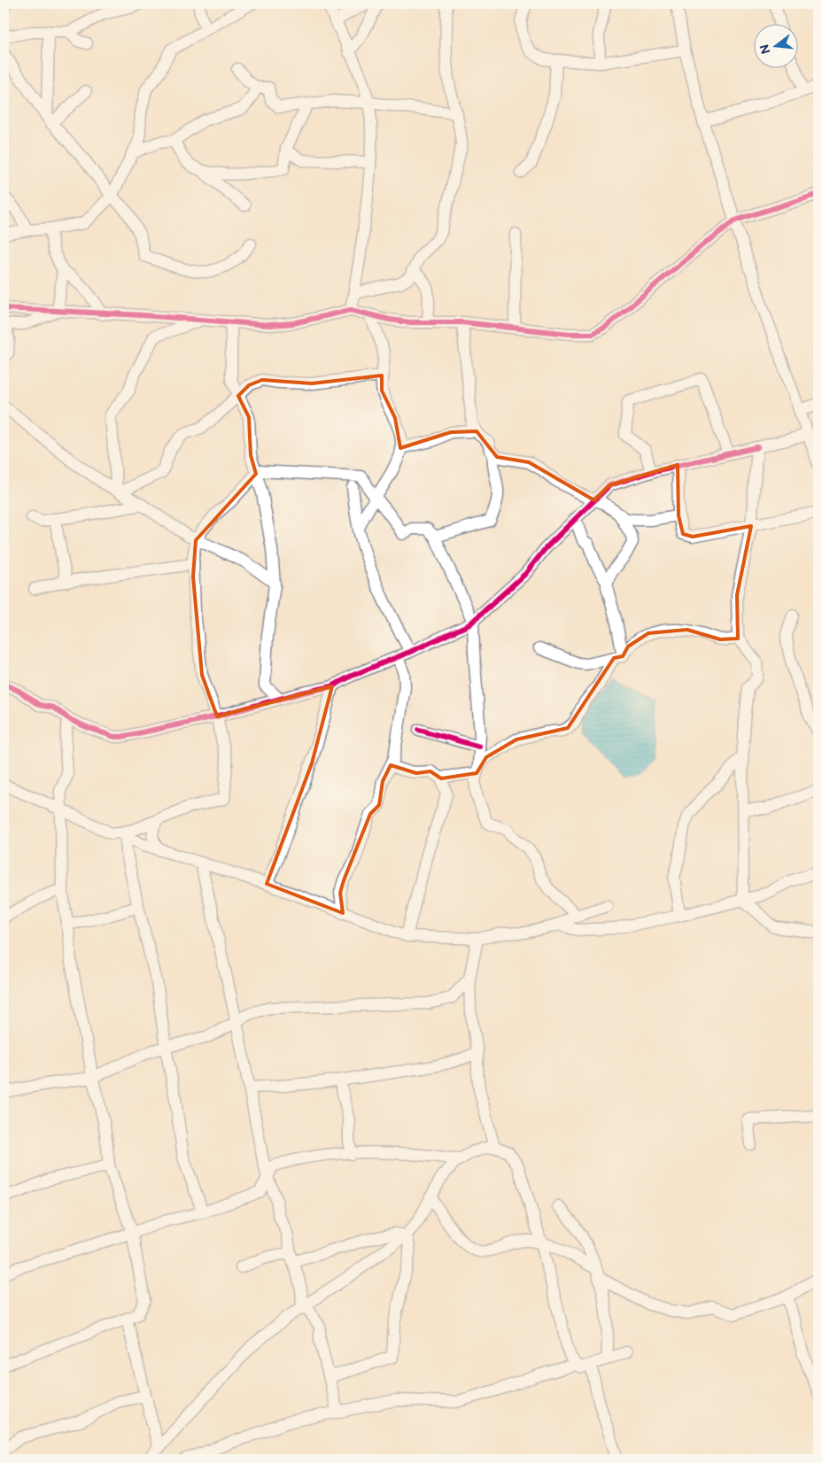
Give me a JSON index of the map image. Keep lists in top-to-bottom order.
{
  "north": "left"
}
